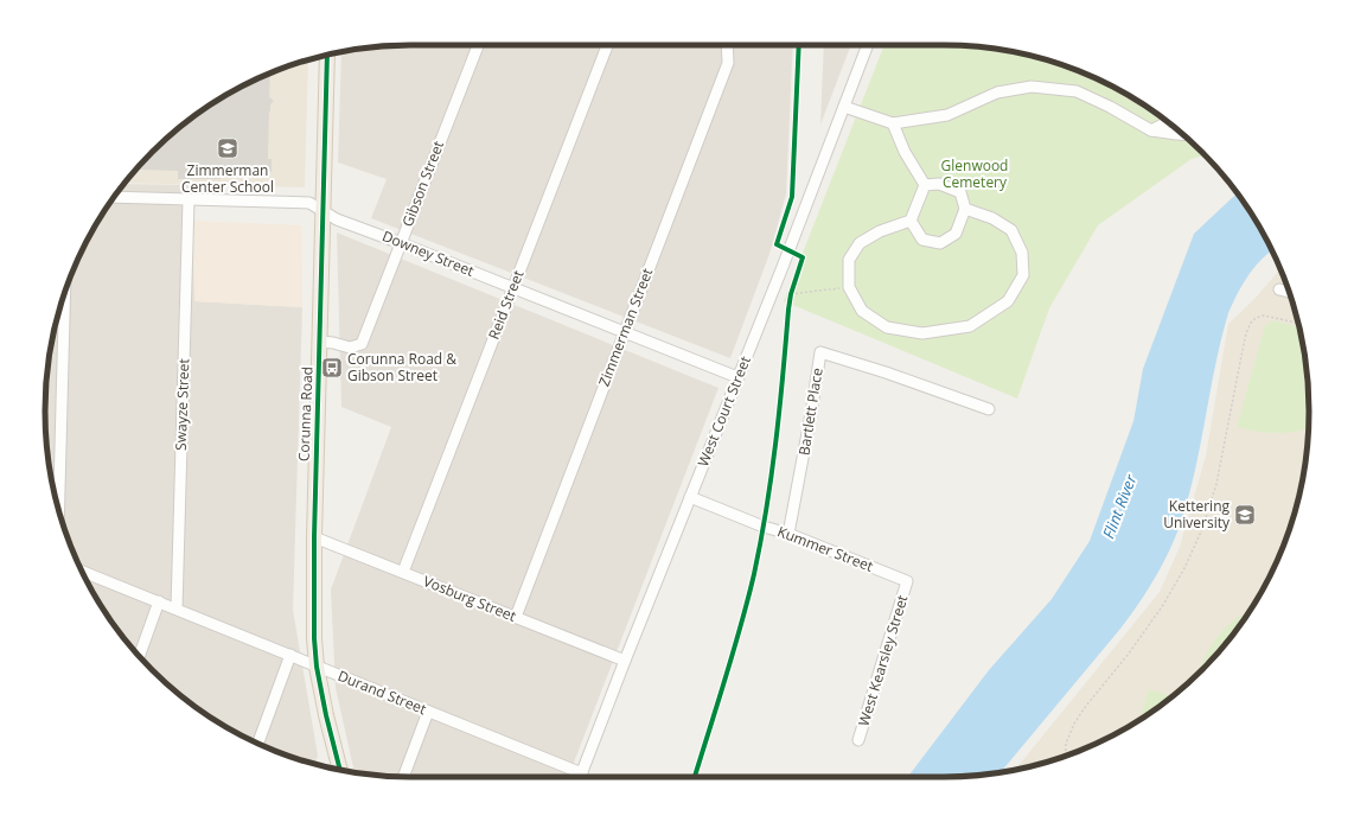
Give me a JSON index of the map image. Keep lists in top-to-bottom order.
{
  "streets": {
    "main road": ["Corunna Road"],
    "street": [
      "Gibson Street",
      "Downey Street",
      "Reid Street",
      "Zimmerman Street",
      "Swayze Street",
      "West Court Street",
      "Bartlett Place",
      "Kummer Street",
      "Vosburg Street",
      "West Kearsley Street",
      "Durand Street"
    ]
  },
  "crossings": [
    ["Gibson Street", "Downey Street"],
    ["Gibson Street", "Corunna Road"],
    ["Downey Street", "Reid Street"],
    ["Downey Street", "Zimmerman Street"],
    ["Downey Street", "Swayze Street"],
    ["Downey Street", "West Court Street"],
    ["Downey Street", "Corunna Road"],
    ["Reid Street", "Vosburg Street"],
    ["Zimmerman Street", "Vosburg Street"],
    ["Swayze Street", "Durand Street"],
    ["West Court Street", "Kummer Street"],
    ["West Court Street", "Vosburg Street"],
    ["West Court Street", "Durand Street"],
    ["Bartlett Place", "Kummer Street"],
    ["Corunna Road", "Vosburg Street"],
    ["Corunna Road", "Durand Street"],
    ["Kummer Street", "West Kearsley Street"]
  ],
  "water": ["Flint River"],
  "parks": ["Glenwood Cemetery"],
  "places": {
    "school or university": ["Zimmerman Center School", "Kettering University"],
    "bus stop": ["Corunna Road & Gibson Street"]
  }
}
